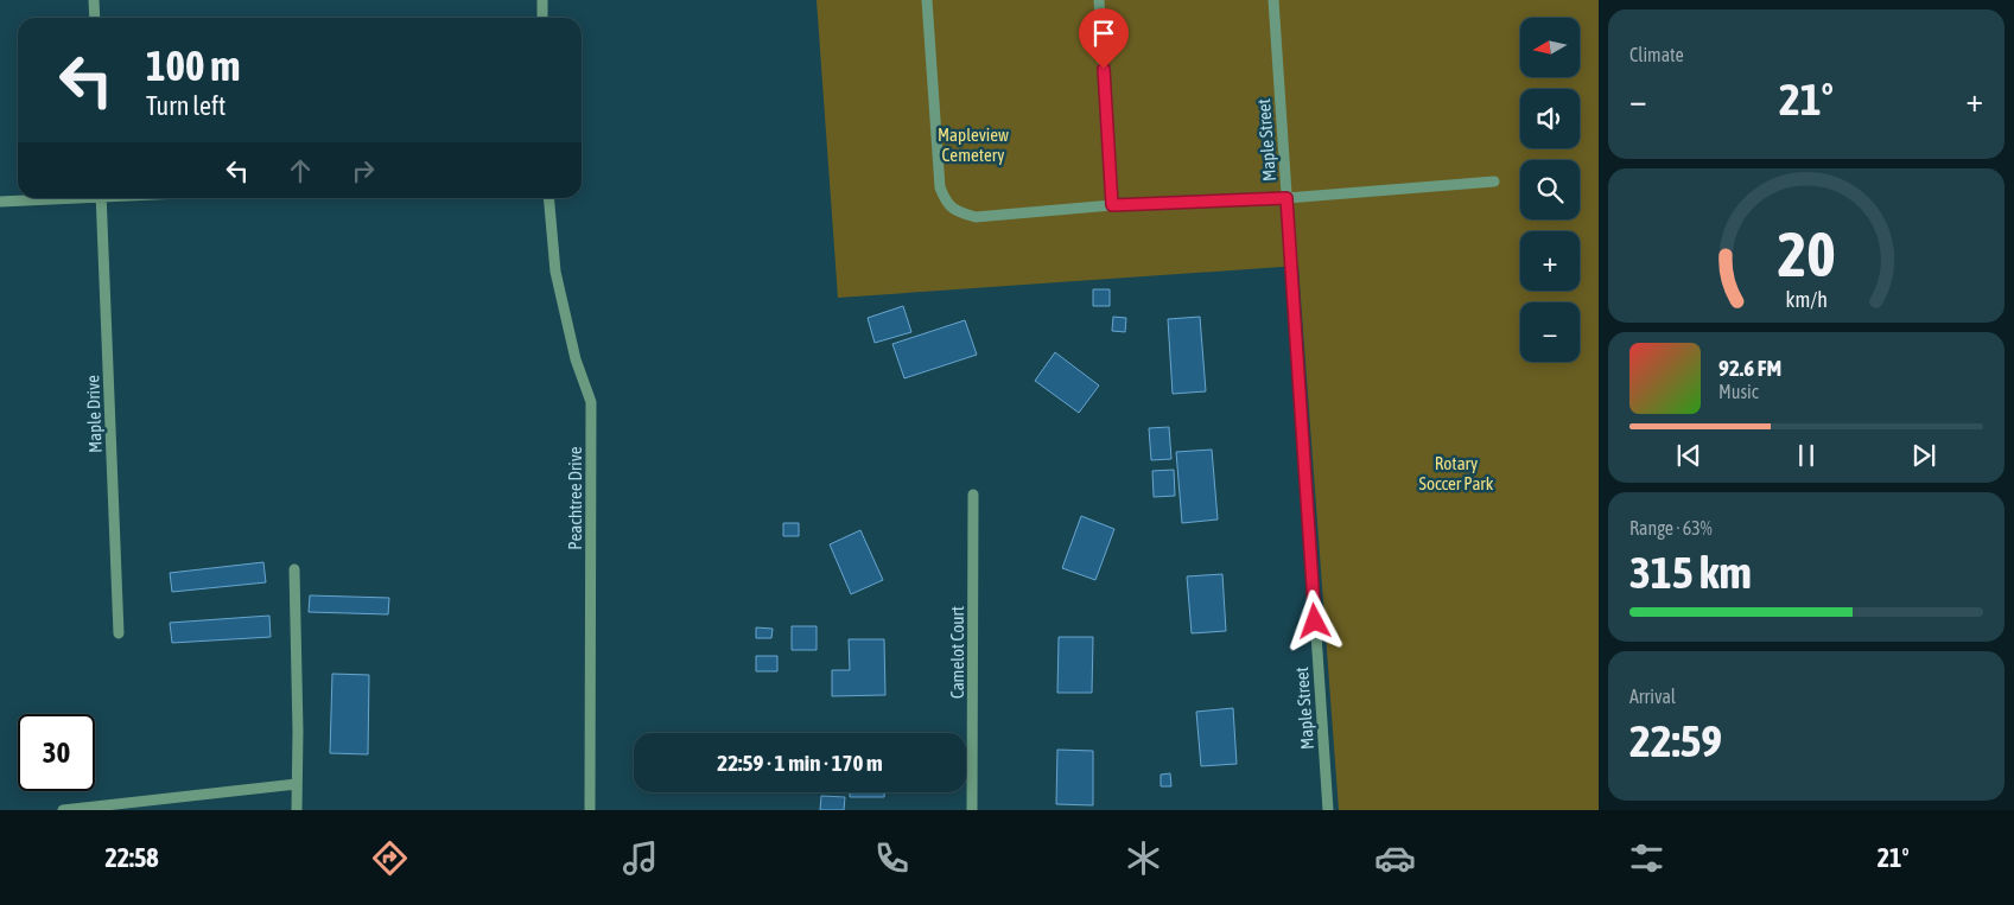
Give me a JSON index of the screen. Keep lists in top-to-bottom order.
{
  "streets": {
    "street": [
      "Maple Street",
      "Maple Drive",
      "Peachtree Drive",
      "Camelot Court"
    ]
  },
  "parks": ["Mapleview Cemetery", "Rotary Soccer Park"],
  "north": "left",
  "page": {
    "tile": [
      "Climate",
      ["Range · 63%", "315 km"],
      ["Arrival", "22:59"]
    ],
    "map_buttons": ["+", "−"],
    "turn": ["100 m", "Turn left"],
    "heat": ["−", "21°", "+"],
    "song": ["92.6 FM", "Music"],
    "limit": "30",
    "trip": "22:59 · 1 min · 170 m",
    "tabs": ["22:58", "21°"],
    "gauge": ["20", "km/h"]
  }
}
